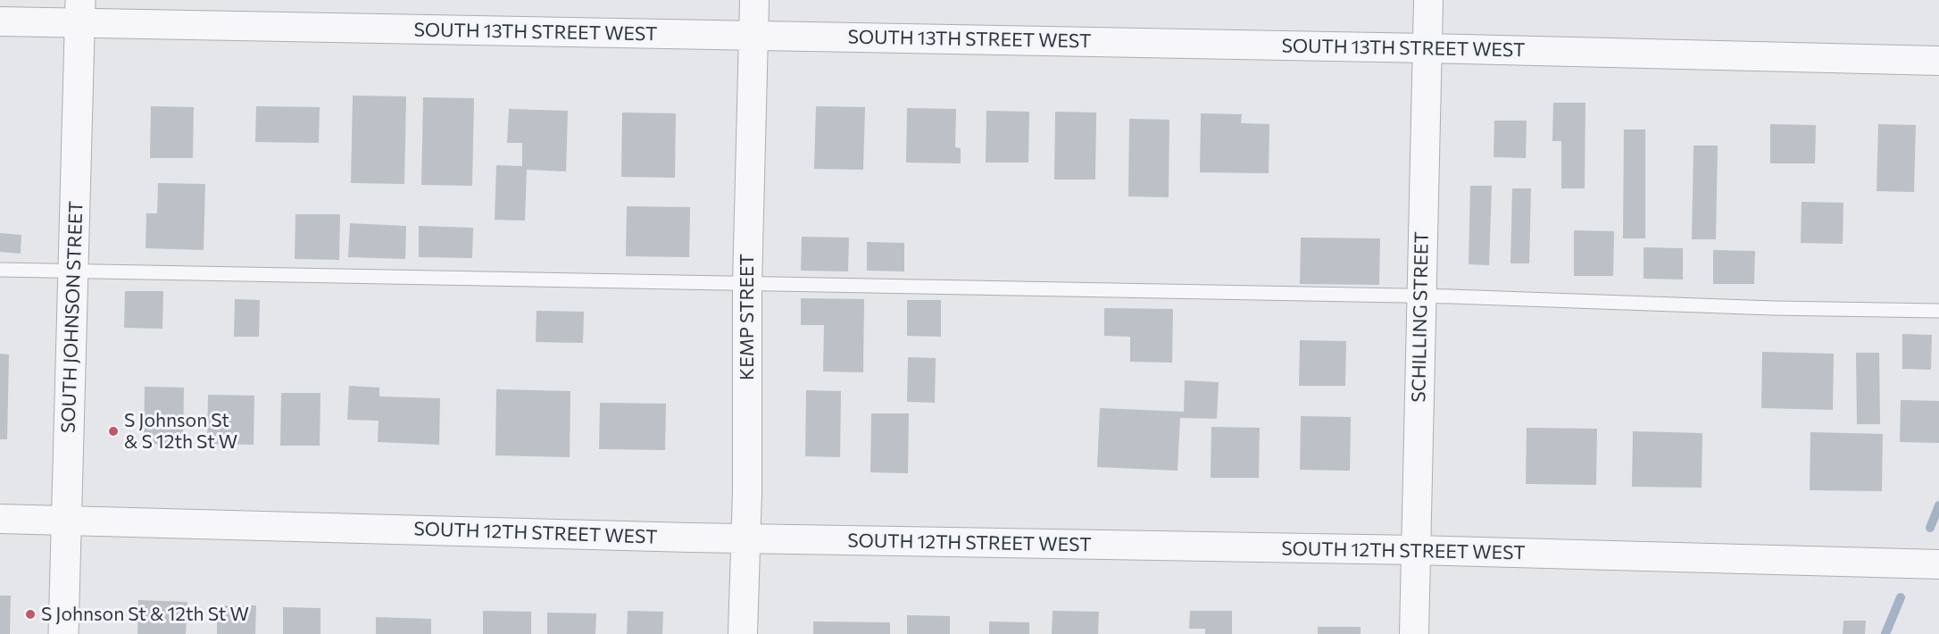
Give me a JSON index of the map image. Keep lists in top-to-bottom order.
{
  "streets": {
    "street": [
      "SOUTH 13TH STREET WEST",
      "SOUTH JOHNSON STREET",
      "KEMP STREET",
      "SCHILLING STREET",
      "SOUTH 12TH STREET WEST"
    ]
  },
  "crossings": [
    ["SOUTH 13TH STREET WEST", "SOUTH JOHNSON STREET"],
    ["SOUTH 13TH STREET WEST", "KEMP STREET"],
    ["SOUTH 13TH STREET WEST", "SCHILLING STREET"],
    ["SOUTH JOHNSON STREET", "SOUTH 12TH STREET WEST"],
    ["KEMP STREET", "SOUTH 12TH STREET WEST"],
    ["SCHILLING STREET", "SOUTH 12TH STREET WEST"]
  ],
  "places": ["S Johnson St & S 12th St W", "S Johnson St & 12th St W"]
}
